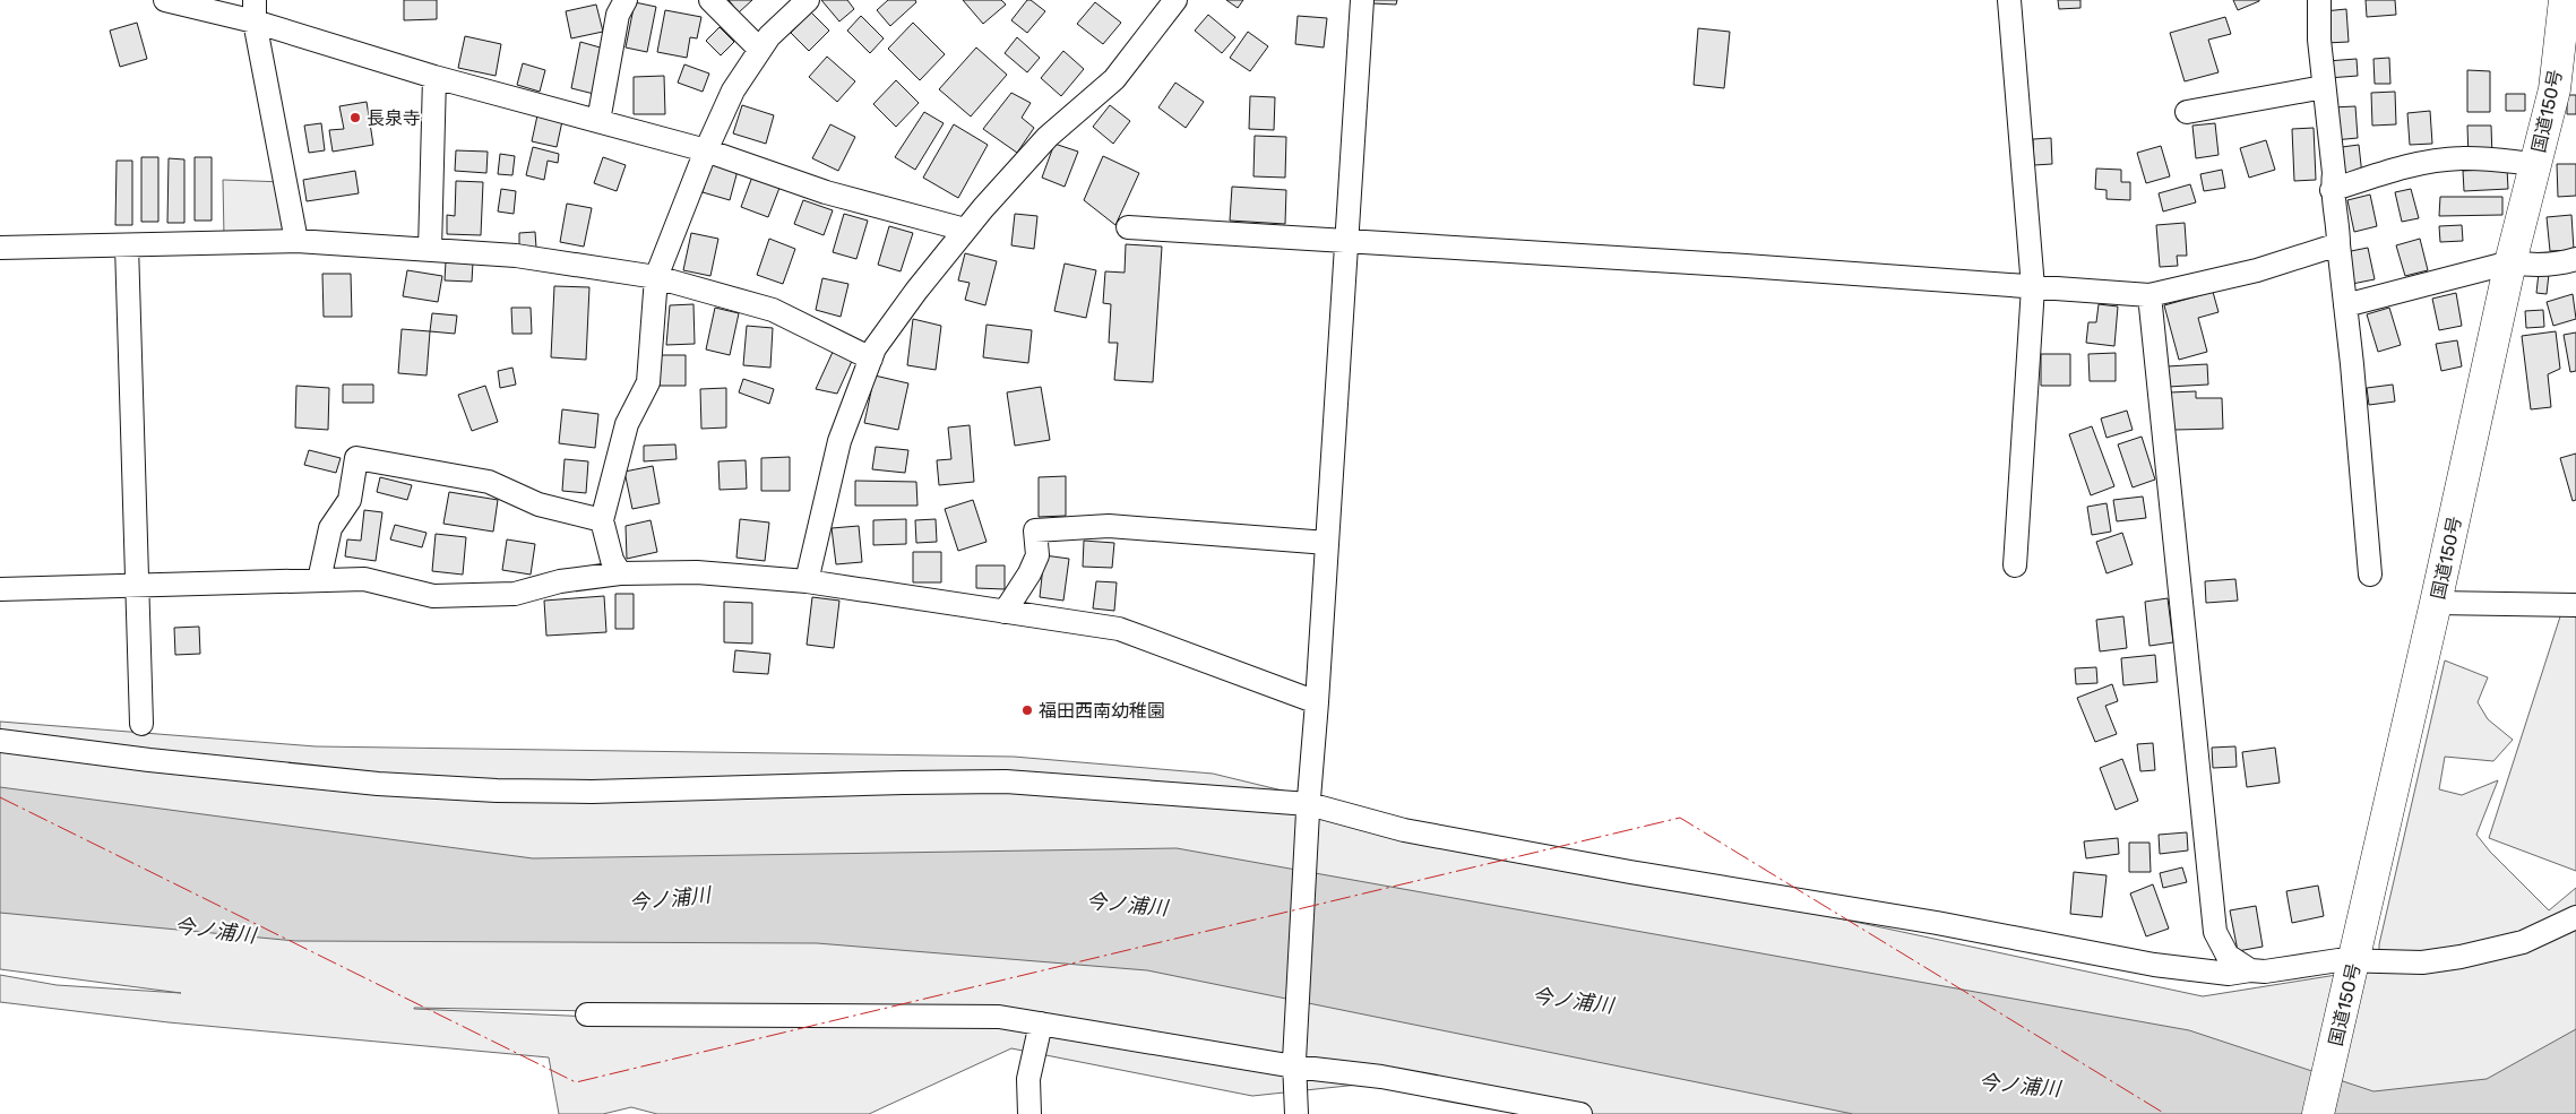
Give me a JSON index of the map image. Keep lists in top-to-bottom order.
{
  "streets": {
    "highway": ["国道150号"]
  },
  "water": ["今ノ浦川"],
  "places": ["長泉寺", "福田西南幼稚園"]
}
